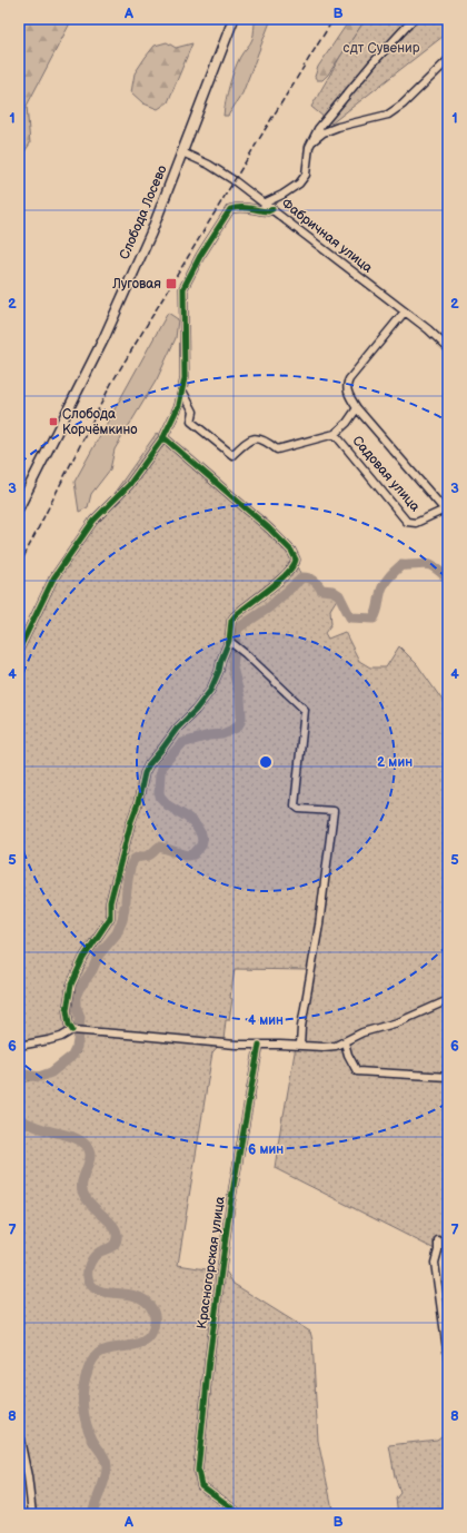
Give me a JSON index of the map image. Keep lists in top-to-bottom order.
{
  "streets": {
    "main road": ["Слобода Лосево"],
    "street": ["Фабричная улица", "Садовая улица", "Красногорская улица"]
  },
  "crossings": [
    ["Слобода Лосево", "Фабричная улица"]
  ],
  "parks": ["сдт Сувенир"],
  "places": {
    "transit": ["Луговая", "Слобода Корчёмкино"]
  },
  "grid": {
    "columns": ["A", "B"],
    "rows": [
      "1",
      "2",
      "3",
      "4",
      "5",
      "6",
      "7",
      "8"
    ]
  },
  "rings": ["2 мин", "4 мин", "6 мин"]
}
